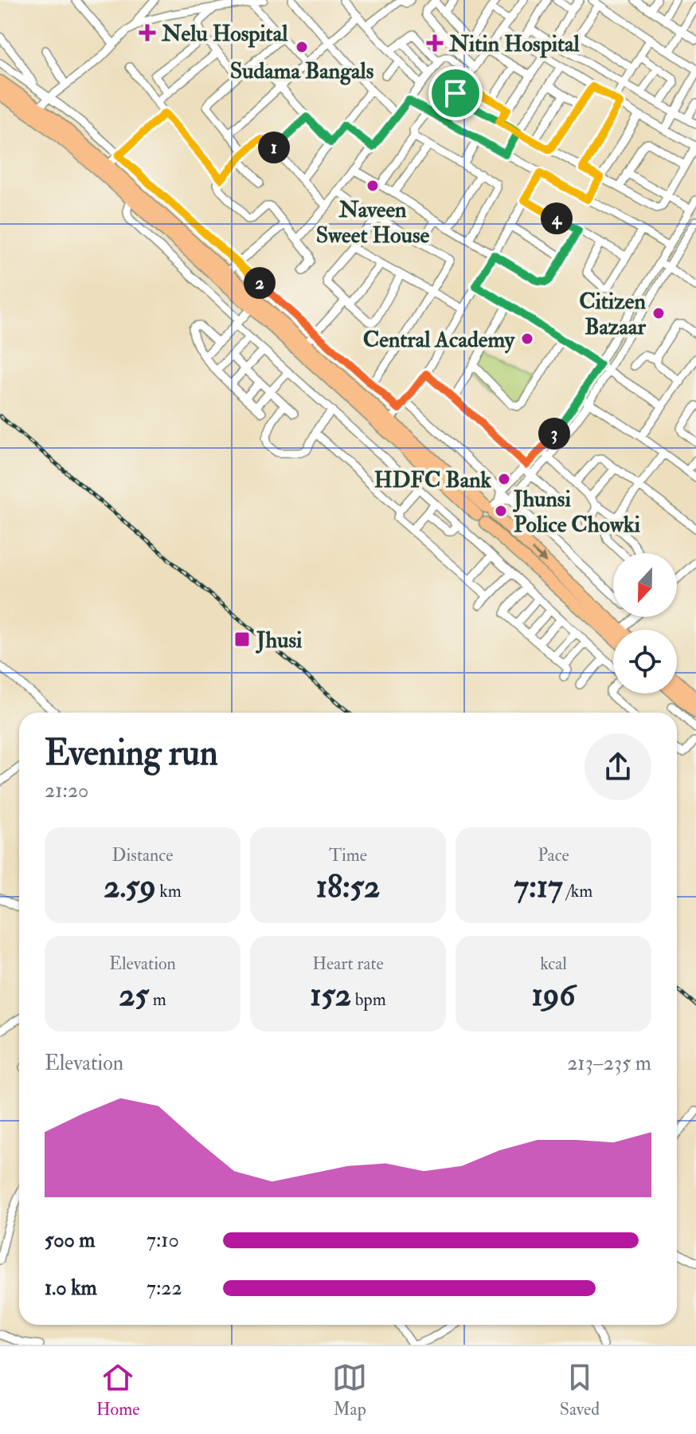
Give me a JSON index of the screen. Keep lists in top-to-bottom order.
{
  "places": {
    "health": ["Nelu Hospital", "Nitin Hospital"],
    "other": [
      "Sudama Bangals",
      "Naveen Sweet House",
      "Citizen Bazaar",
      "Central Academy",
      "HDFC Bank",
      "Jhunsi Police Chowki"
    ],
    "transit": ["Jhusi"]
  },
  "north": "bottom",
  "page": {
    "pins": [
      "1",
      "4",
      "2",
      "3"
    ],
    "heading": ["Evening run", "21:20"],
    "stats": [
      ["Distance", "2.59 km"],
      ["Time", "18:52"],
      ["Pace", "7:17 /km"],
      ["Elevation", "25 m"],
      ["Heart rate", "152 bpm"],
      ["kcal", "196"]
    ],
    "chart": ["Elevation", "213–235 m"],
    "list": [
      {
        "name": "500 m",
        "note": "7:10"
      },
      {
        "name": "1.0 km",
        "note": "7:22"
      }
    ],
    "tabs": ["Home", "Map", "Saved"]
  }
}
